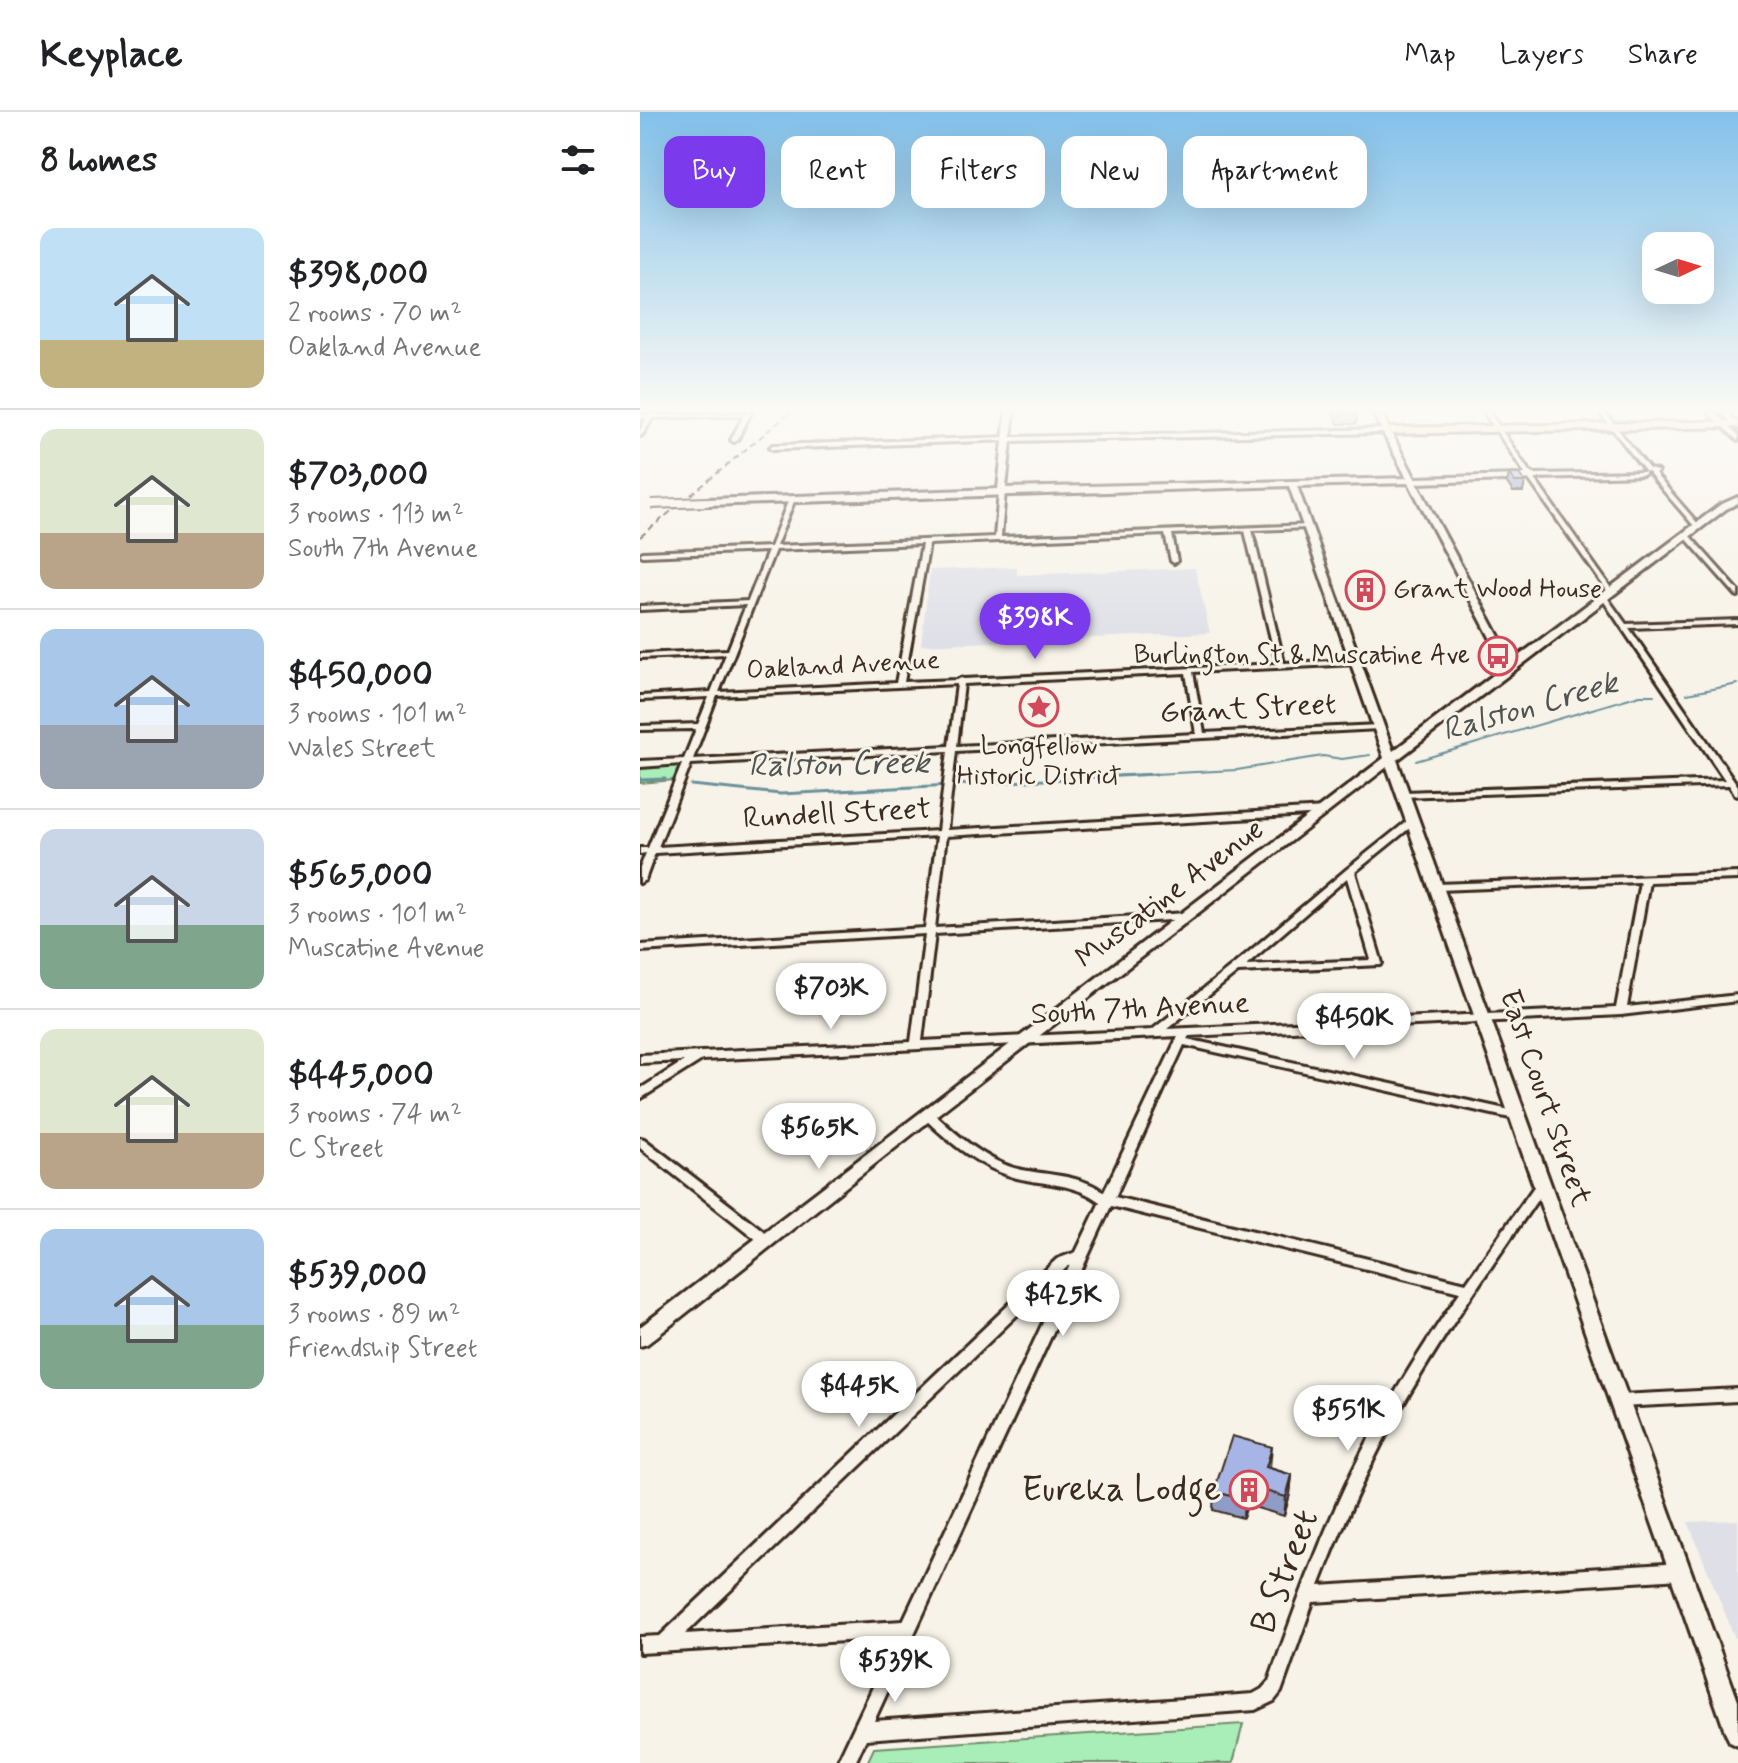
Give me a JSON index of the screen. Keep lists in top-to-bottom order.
{
  "streets": {
    "street": [
      "Oakland Avenue",
      "Grant Street",
      "Rundell Street",
      "Muscatine Avenue",
      "South 7th Avenue",
      "East Court Street",
      "B Street"
    ]
  },
  "crossings": [
    ["Oakland Avenue", "East Court Street"],
    ["Grant Street", "East Court Street"],
    ["Rundell Street", "Muscatine Avenue"],
    ["Muscatine Avenue", "South 7th Avenue"],
    ["Muscatine Avenue", "East Court Street"],
    ["South 7th Avenue", "East Court Street"],
    ["East Court Street", "B Street"]
  ],
  "water": ["Ralston Creek"],
  "places": {
    "building": ["Grant Wood House", "Eureka Lodge"],
    "bus stop": ["Burlington St & Muscatine Ave"],
    "place": ["Longfellow Historic District"]
  },
  "north": "right",
  "page": {
    "header": "Keyplace",
    "nav": ["Map", "Layers", "Share"],
    "heading": "8 homes",
    "chip": [
      "Buy",
      "Rent",
      "Filters",
      "New",
      "Apartment"
    ],
    "list": [
      {
        "name": "$398,000",
        "note": "2 rooms · 70 m² · Oakland Avenue"
      },
      {
        "name": "$703,000",
        "note": "3 rooms · 113 m² · South 7th Avenue"
      },
      {
        "name": "$450,000",
        "note": "3 rooms · 101 m² · Wales Street"
      },
      {
        "name": "$565,000",
        "note": "3 rooms · 101 m² · Muscatine Avenue"
      },
      {
        "name": "$445,000",
        "note": "3 rooms · 74 m² · C Street"
      },
      {
        "name": "$539,000",
        "note": "3 rooms · 89 m² · Friendship Street"
      }
    ],
    "price": [
      "$398K",
      "$703K",
      "$450K",
      "$565K",
      "$425K",
      "$445K",
      "$551K",
      "$539K"
    ]
  }
}
